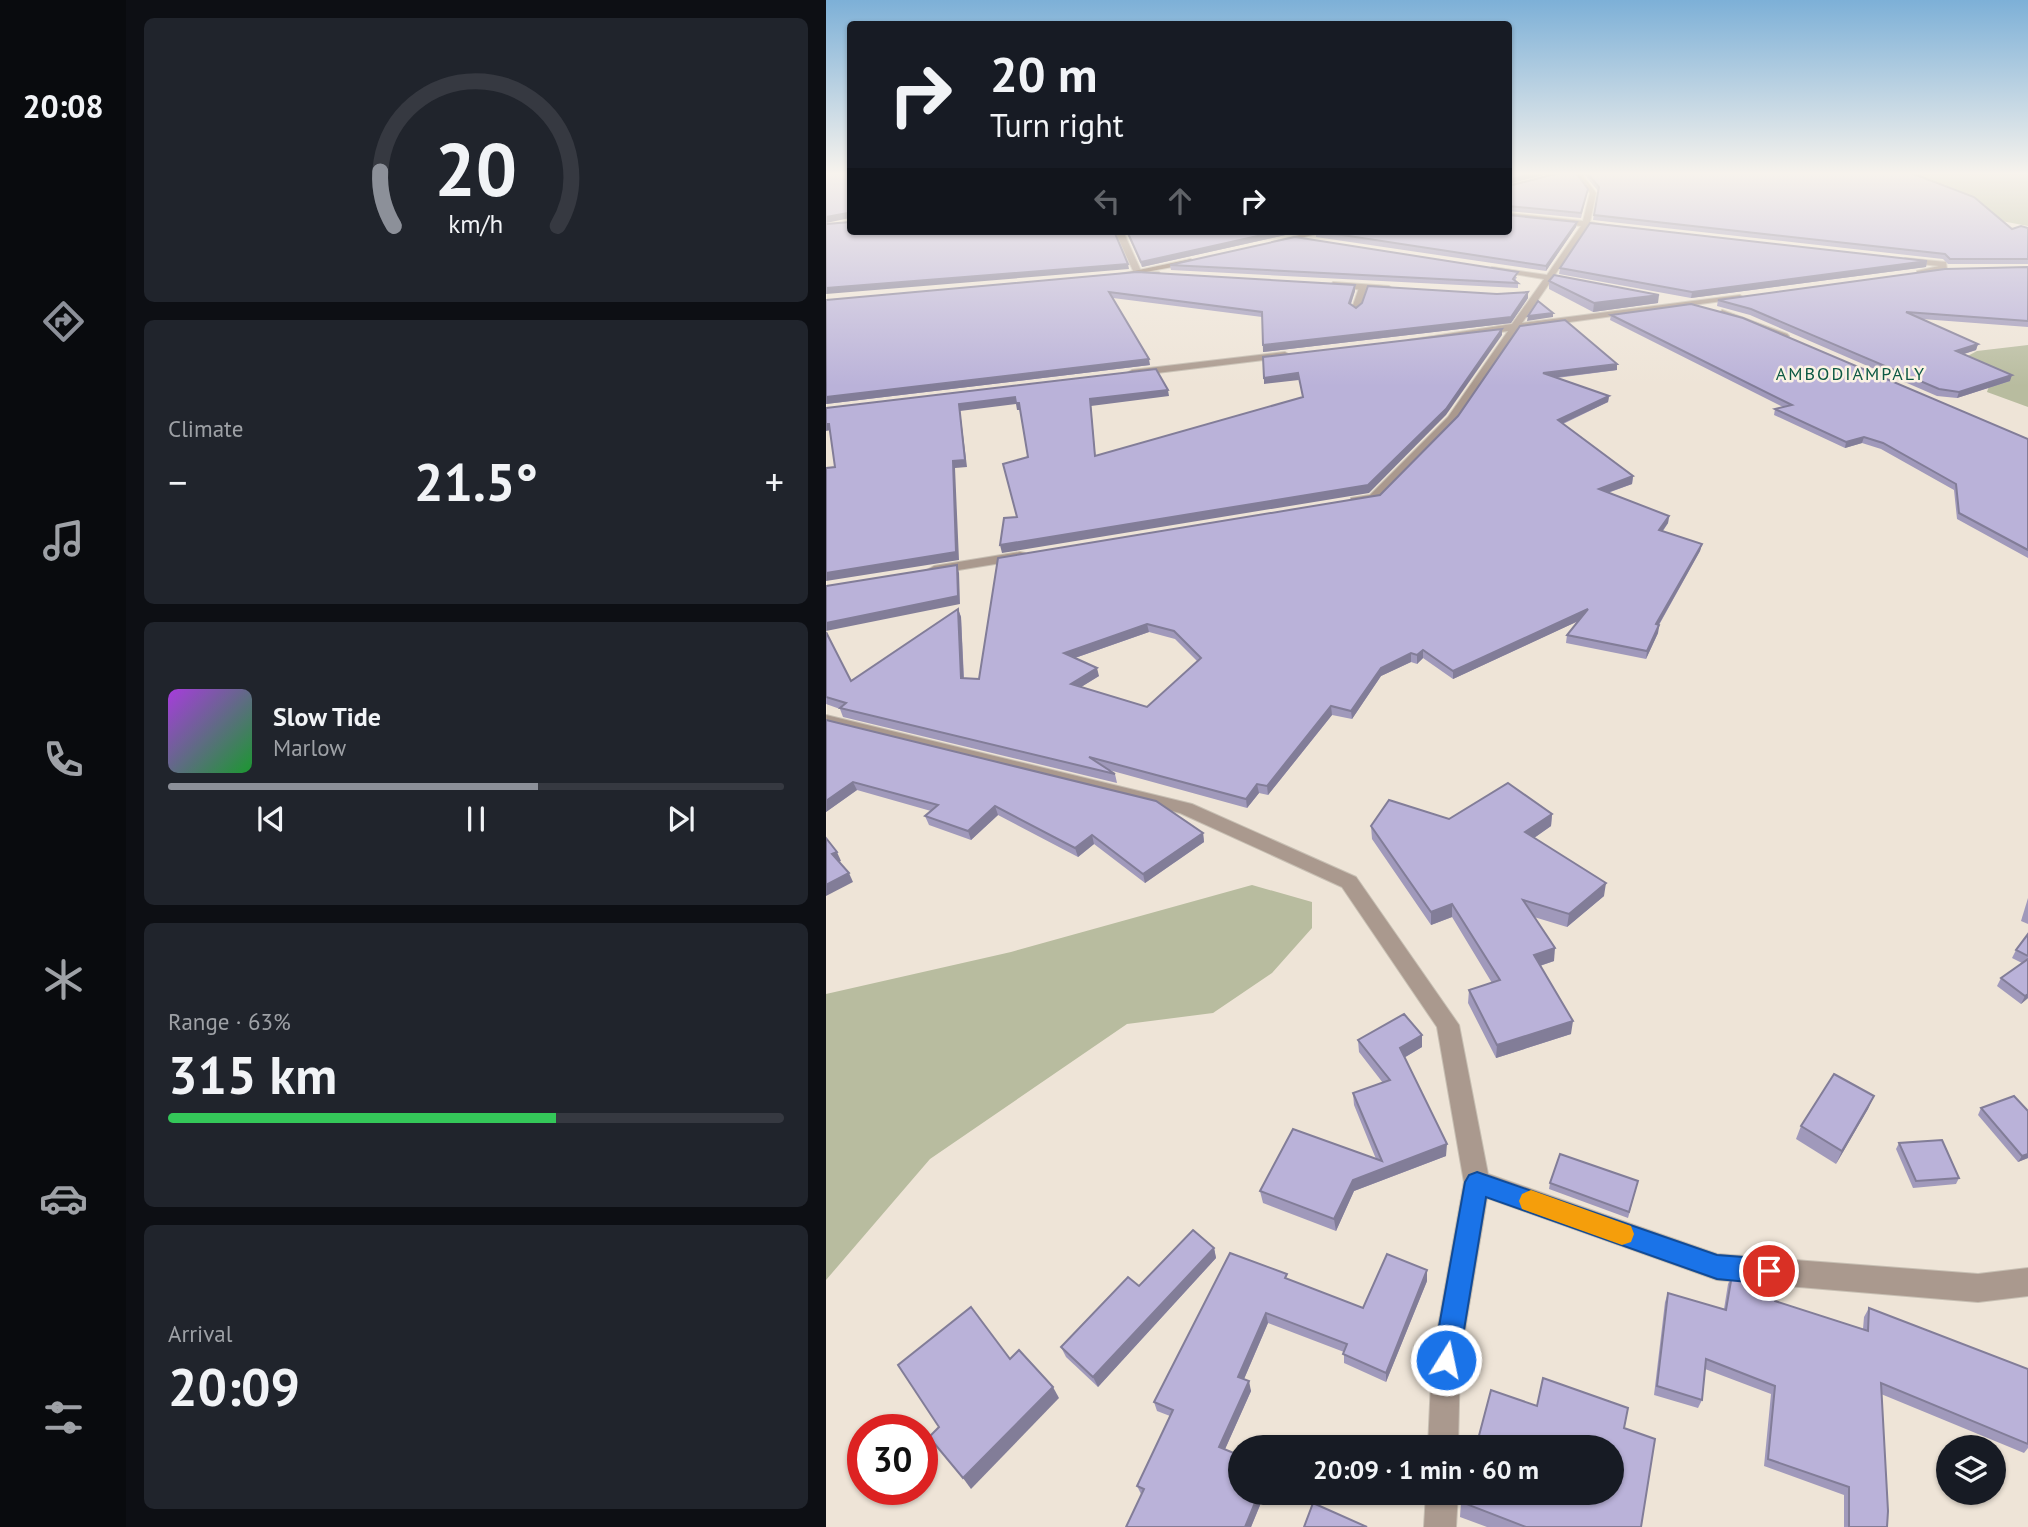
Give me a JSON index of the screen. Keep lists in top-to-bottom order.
{
  "districts": ["AMBODIAMPALY"],
  "page": {
    "tabs": "20:08",
    "turn": ["20 m", "Turn right"],
    "tile": [
      "Climate",
      ["Range · 63%", "315 km"],
      ["Arrival", "20:09"]
    ],
    "heat": ["−", "21.5°", "+"],
    "song": ["Slow Tide", "Marlow"],
    "limit": "30",
    "trip": "20:09 · 1 min · 60 m",
    "gauge": ["20", "km/h"]
  }
}
